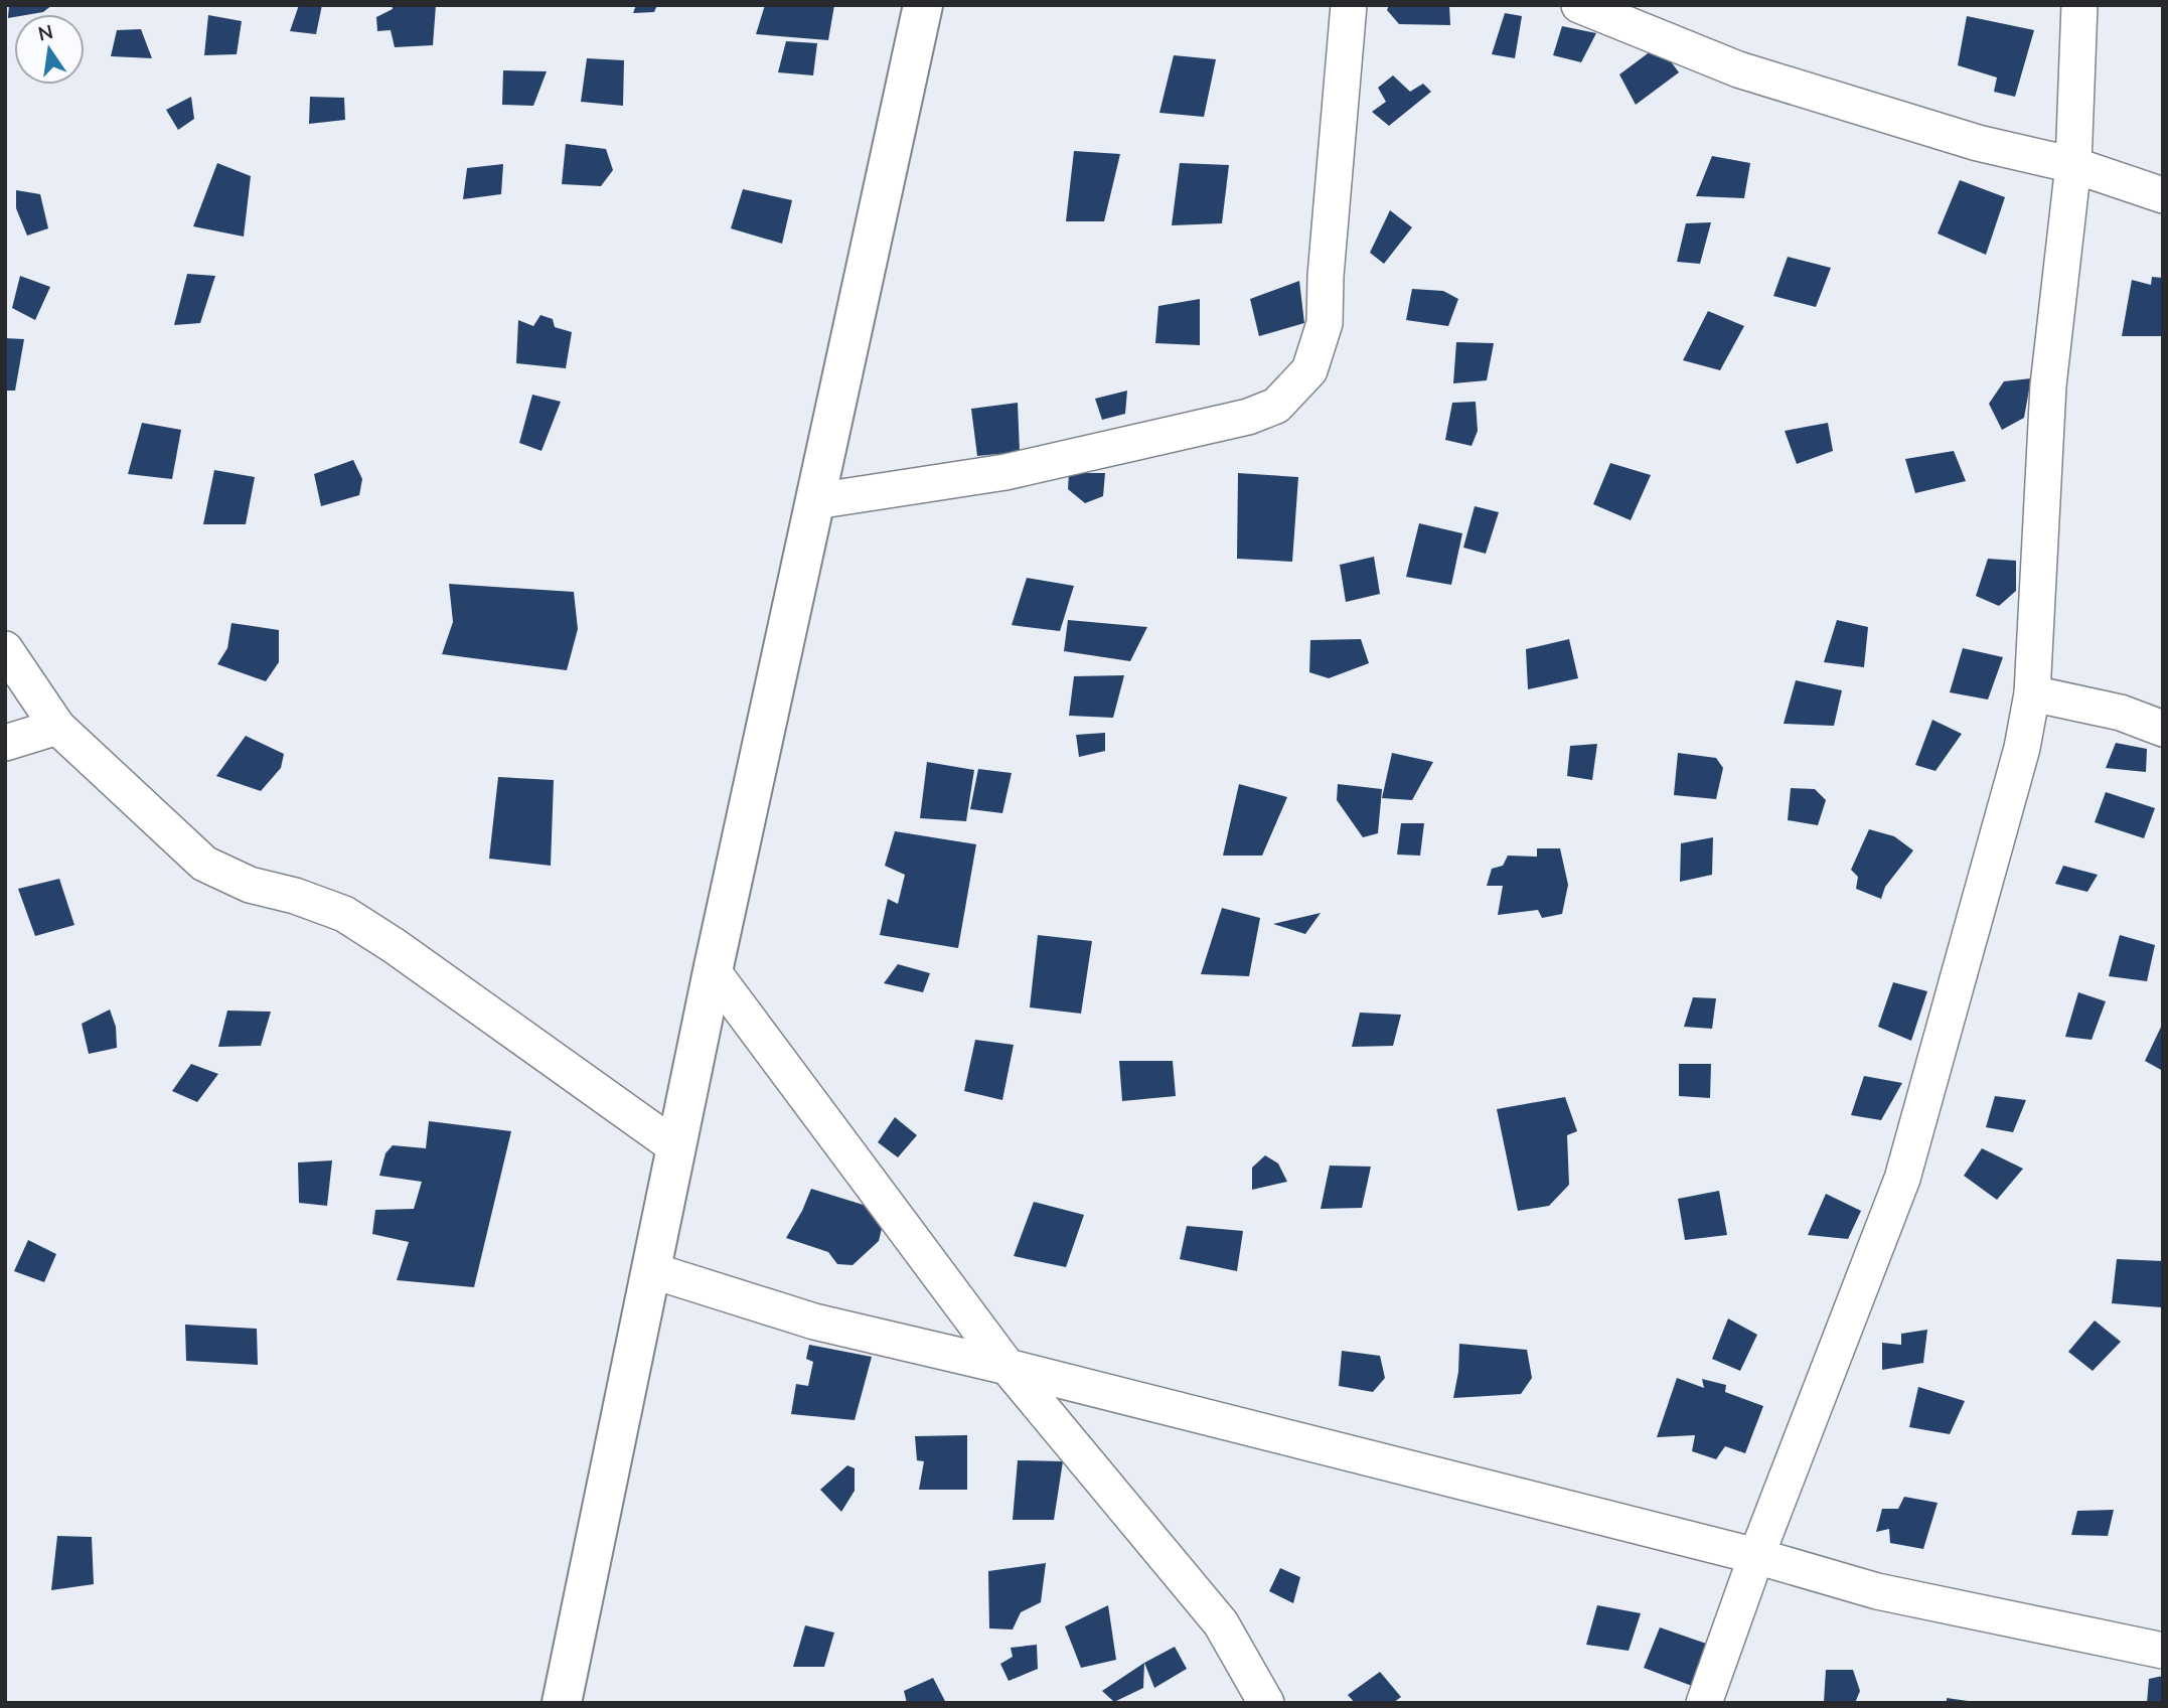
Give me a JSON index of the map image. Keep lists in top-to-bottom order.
{
  "north": "top"
}
